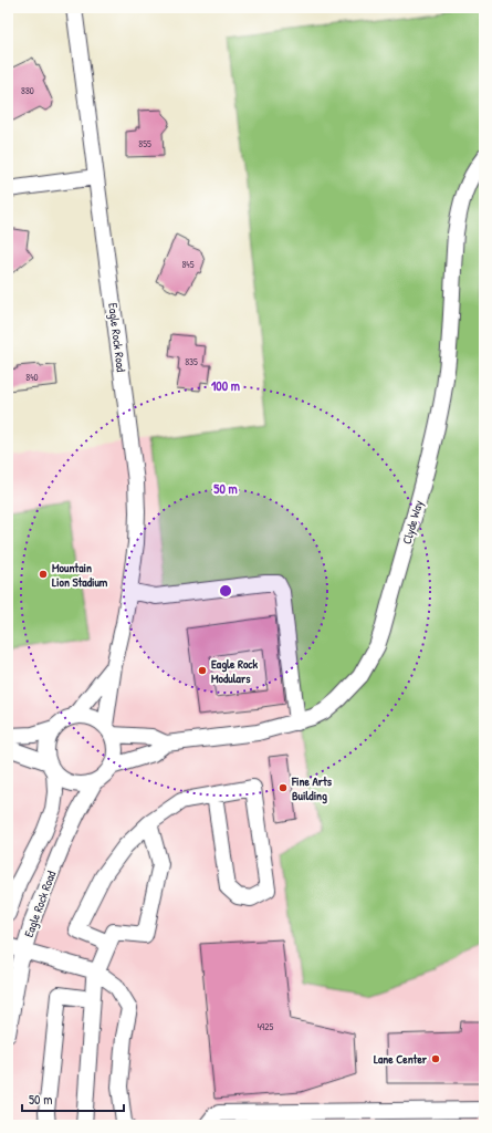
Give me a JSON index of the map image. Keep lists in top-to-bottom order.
{
  "streets": {
    "street": ["Eagle Rock Road", "Clyde Way"]
  },
  "places": [
    "Mountain Lion Stadium",
    "Eagle Rock Modulars",
    "Fine Arts Building",
    "Lane Center"
  ],
  "house_numbers": [
    "880",
    "855",
    "845",
    "835",
    "840",
    "4925"
  ],
  "scale_bar": "50 m",
  "rings": ["100 m", "50 m"]
}
